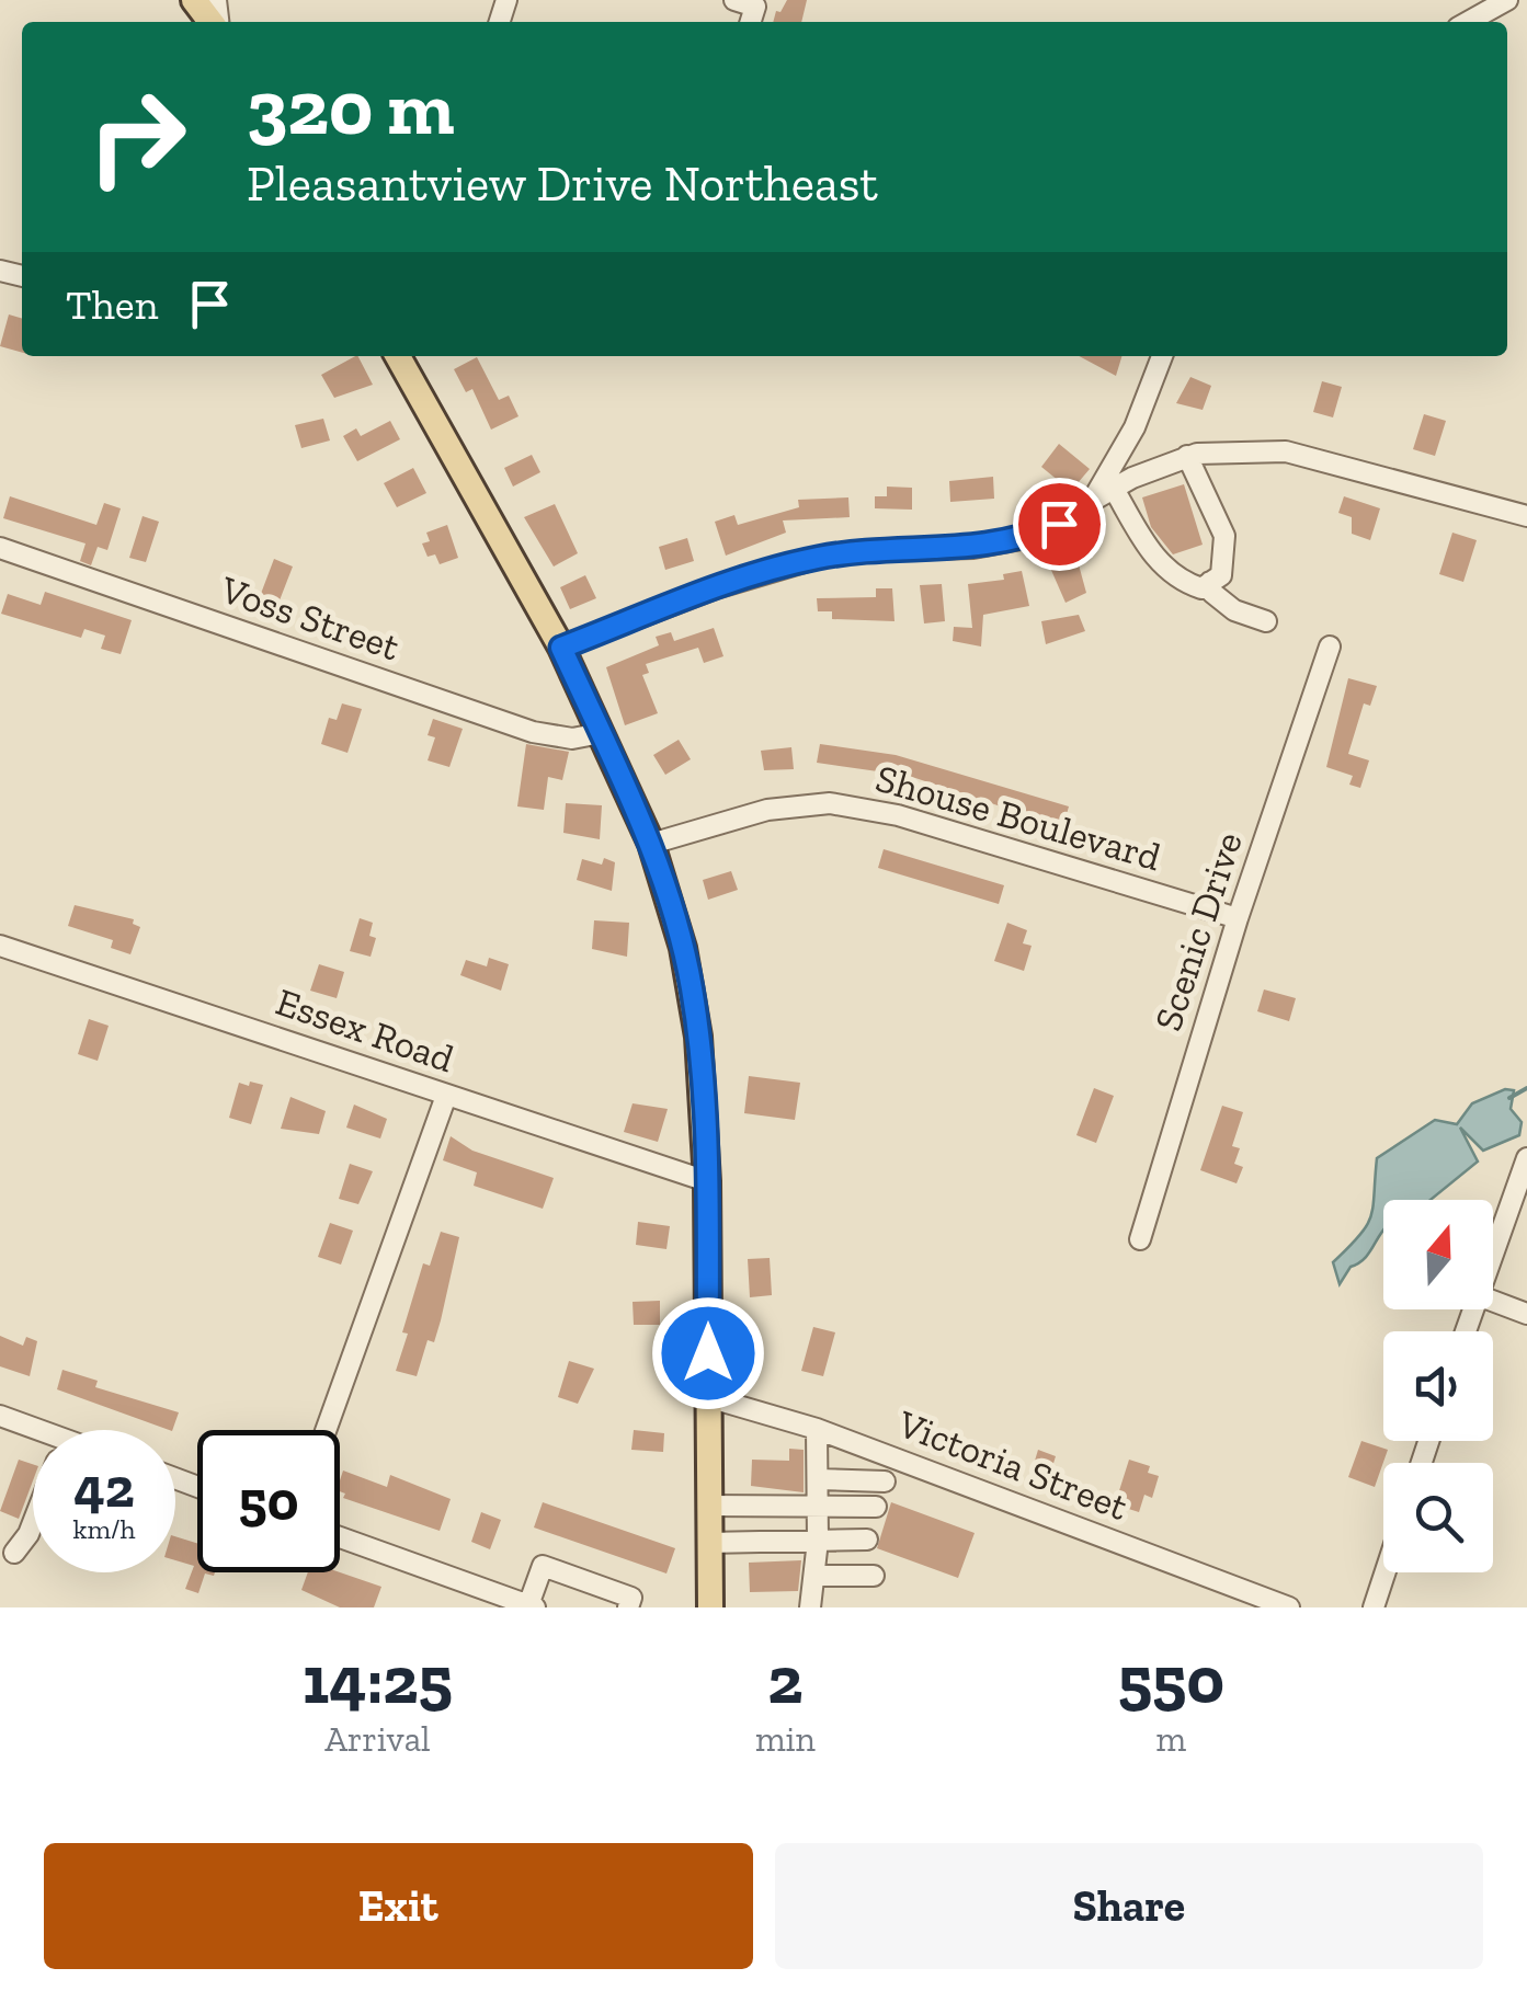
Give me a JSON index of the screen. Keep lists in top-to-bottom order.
{
  "streets": {
    "street": [
      "Voss Street",
      "Shouse Boulevard",
      "Scenic Drive",
      "Essex Road",
      "Victoria Street"
    ]
  },
  "crossings": [
    ["Shouse Boulevard", "Scenic Drive"]
  ],
  "north": "top",
  "page": {
    "turn": ["320 m", "Pleasantview Drive Northeast"],
    "then": "Then",
    "speed": "42 km/h",
    "limit": "50",
    "eta": [
      "14:25",
      "Arrival",
      "2",
      "min",
      "550",
      "m"
    ],
    "buttons": ["Exit", "Share"]
  }
}
